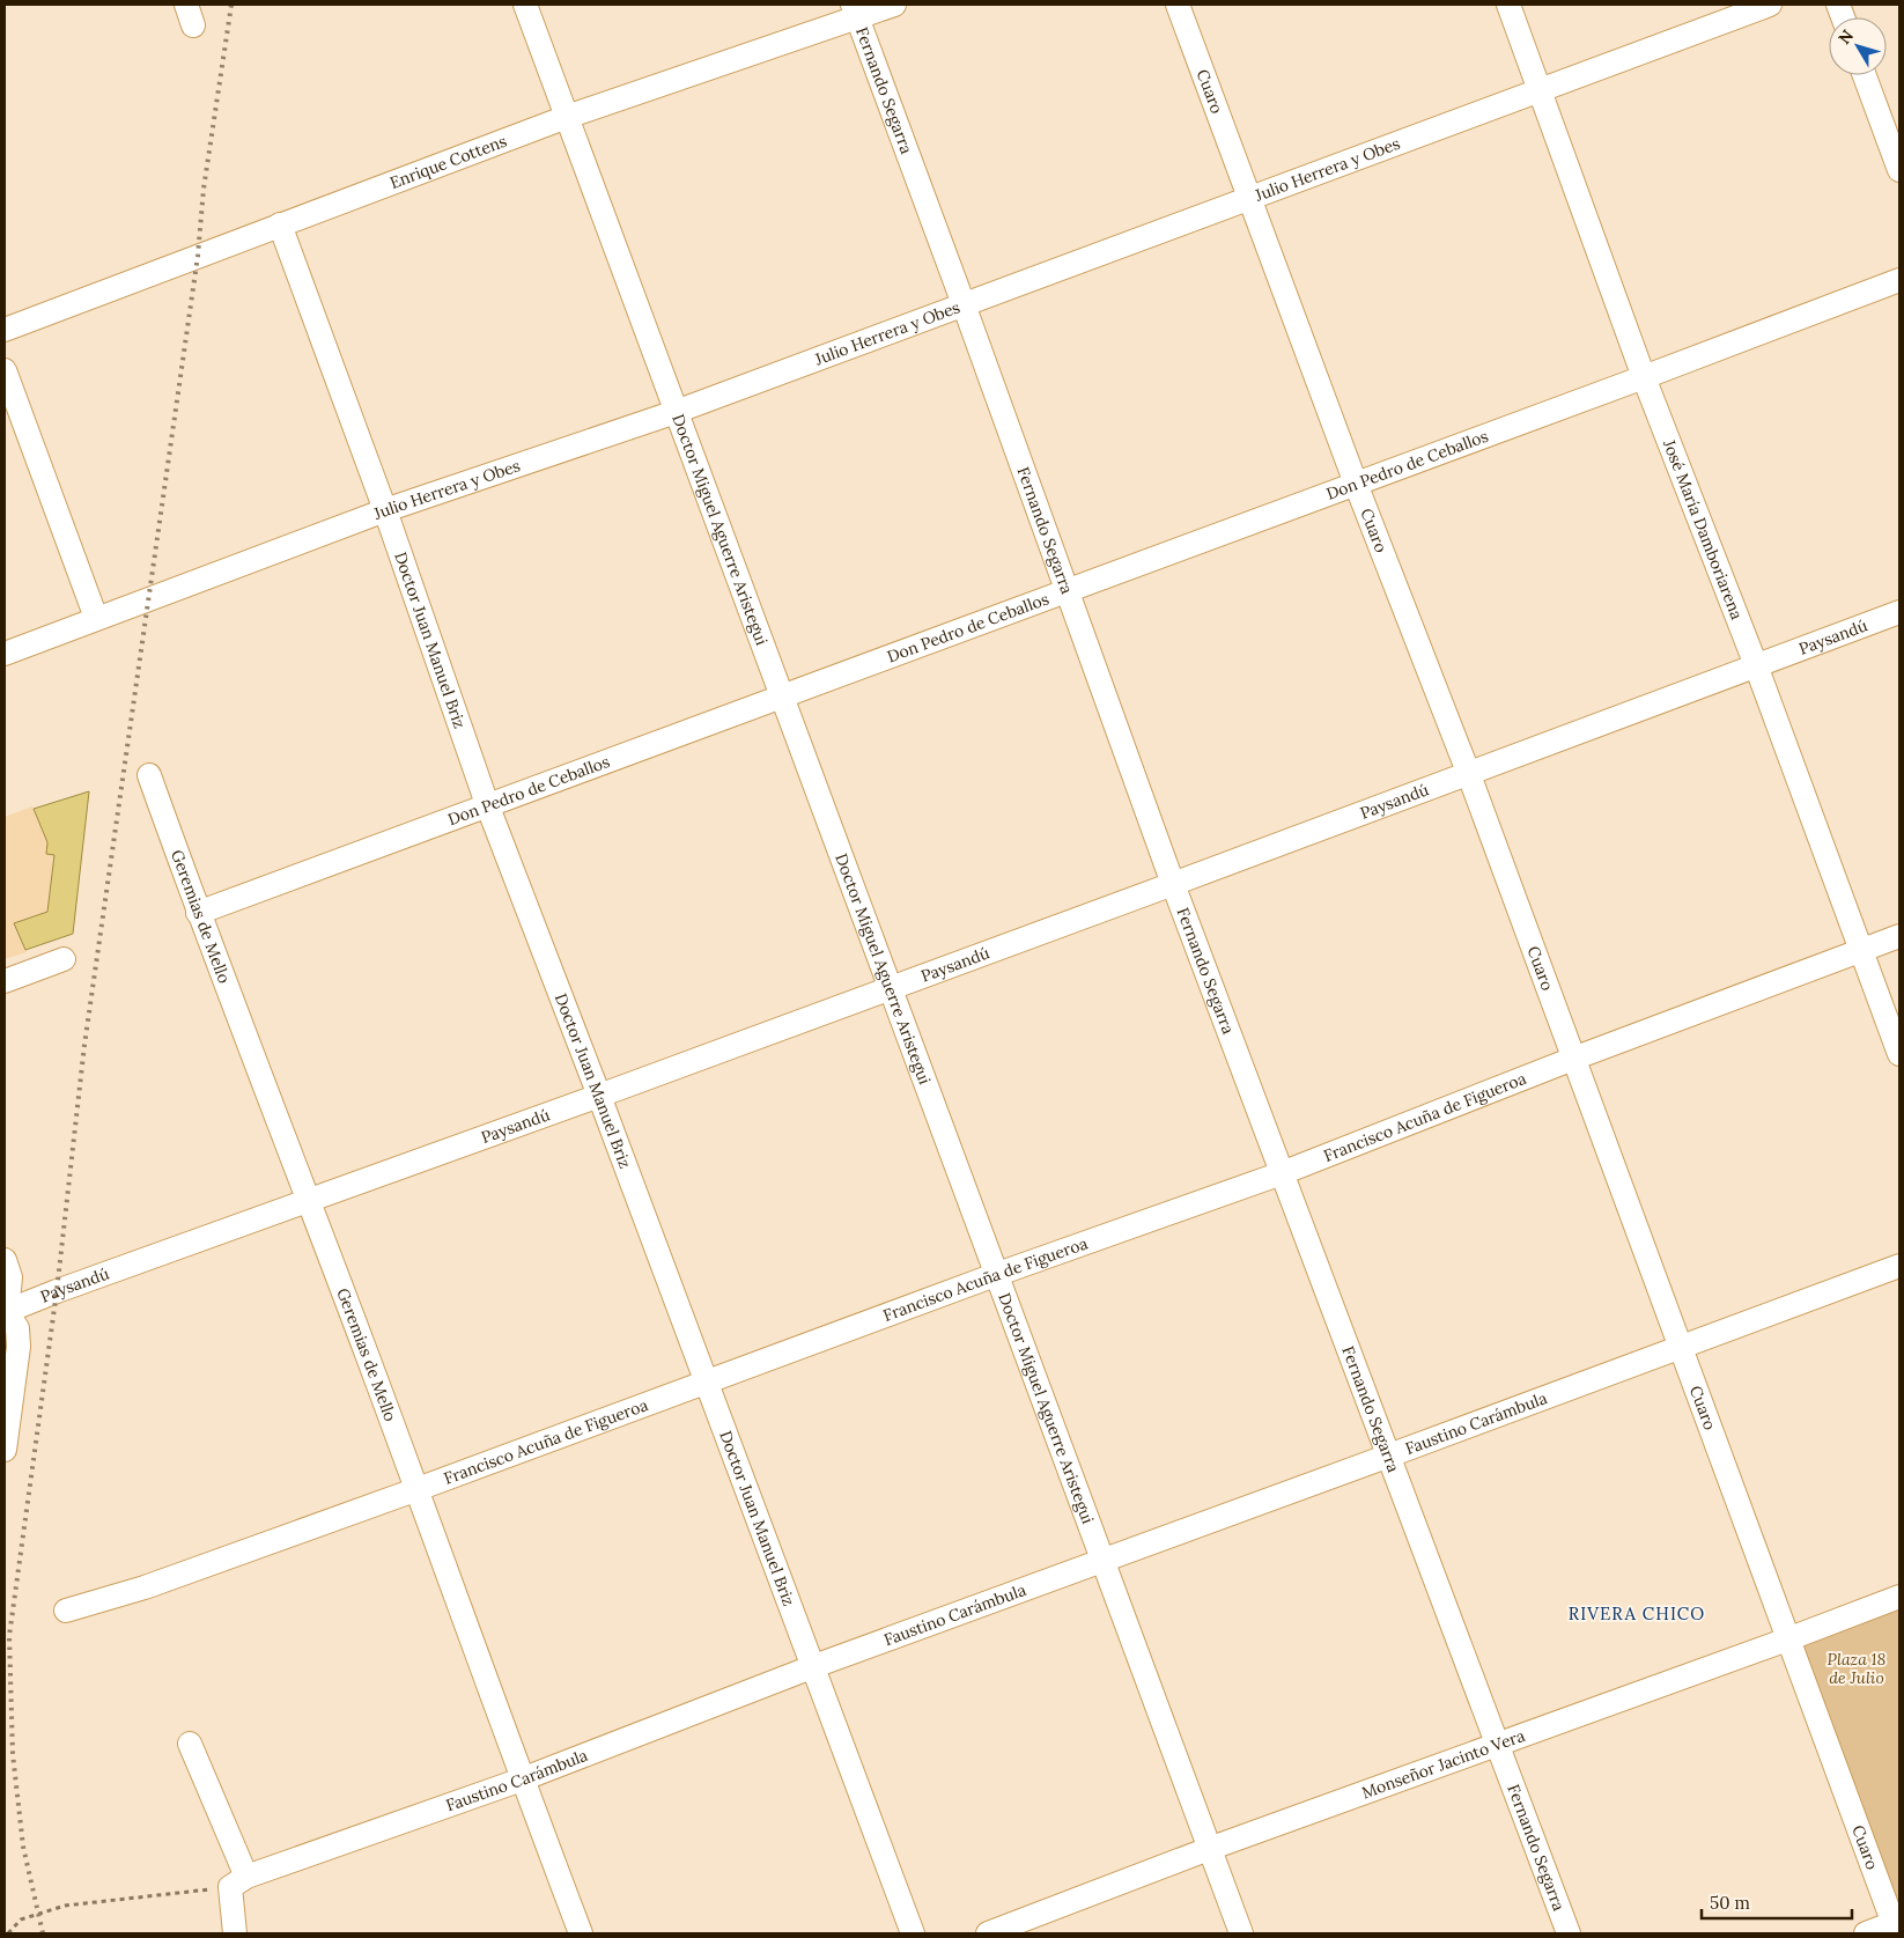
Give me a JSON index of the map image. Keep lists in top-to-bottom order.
{
  "streets": {
    "street": [
      "Fernando Segarra",
      "Cuaro",
      "Enrique Cottens",
      "Julio Herrera y Obes",
      "Don Pedro de Ceballos",
      "Doctor Miguel Aguerre Aristegui",
      "José María Damboriarena",
      "Paysandú",
      "Doctor Juan Manuel Briz",
      "Geremias de Mello",
      "Francisco Acuña de Figueroa",
      "Faustino Carámbula",
      "Monseñor Jacinto Vera"
    ]
  },
  "crossings": [
    ["Fernando Segarra", "Enrique Cottens"],
    ["Fernando Segarra", "Julio Herrera y Obes"],
    ["Fernando Segarra", "Don Pedro de Ceballos"],
    ["Fernando Segarra", "Paysandú"],
    ["Fernando Segarra", "Francisco Acuña de Figueroa"],
    ["Fernando Segarra", "Faustino Carámbula"],
    ["Fernando Segarra", "Monseñor Jacinto Vera"],
    ["Cuaro", "Julio Herrera y Obes"],
    ["Cuaro", "Don Pedro de Ceballos"],
    ["Cuaro", "Paysandú"],
    ["Cuaro", "Francisco Acuña de Figueroa"],
    ["Cuaro", "Faustino Carámbula"],
    ["Cuaro", "Monseñor Jacinto Vera"],
    ["Enrique Cottens", "Doctor Miguel Aguerre Aristegui"],
    ["Enrique Cottens", "Doctor Juan Manuel Briz"],
    ["Julio Herrera y Obes", "Doctor Miguel Aguerre Aristegui"],
    ["Julio Herrera y Obes", "José María Damboriarena"],
    ["Julio Herrera y Obes", "Doctor Juan Manuel Briz"],
    ["Don Pedro de Ceballos", "Doctor Miguel Aguerre Aristegui"],
    ["Don Pedro de Ceballos", "José María Damboriarena"],
    ["Don Pedro de Ceballos", "Doctor Juan Manuel Briz"],
    ["Don Pedro de Ceballos", "Geremias de Mello"],
    ["Doctor Miguel Aguerre Aristegui", "Paysandú"],
    ["Doctor Miguel Aguerre Aristegui", "Francisco Acuña de Figueroa"],
    ["Doctor Miguel Aguerre Aristegui", "Faustino Carámbula"],
    ["Doctor Miguel Aguerre Aristegui", "Monseñor Jacinto Vera"],
    ["José María Damboriarena", "Paysandú"],
    ["José María Damboriarena", "Francisco Acuña de Figueroa"],
    ["Paysandú", "Doctor Juan Manuel Briz"],
    ["Paysandú", "Geremias de Mello"],
    ["Doctor Juan Manuel Briz", "Francisco Acuña de Figueroa"],
    ["Doctor Juan Manuel Briz", "Faustino Carámbula"],
    ["Geremias de Mello", "Francisco Acuña de Figueroa"],
    ["Geremias de Mello", "Faustino Carámbula"]
  ],
  "districts": ["RIVERA CHICO"],
  "parks": ["Plaza 18 de Julio"],
  "scale_bar": "50 m",
  "north": "top left"
}
